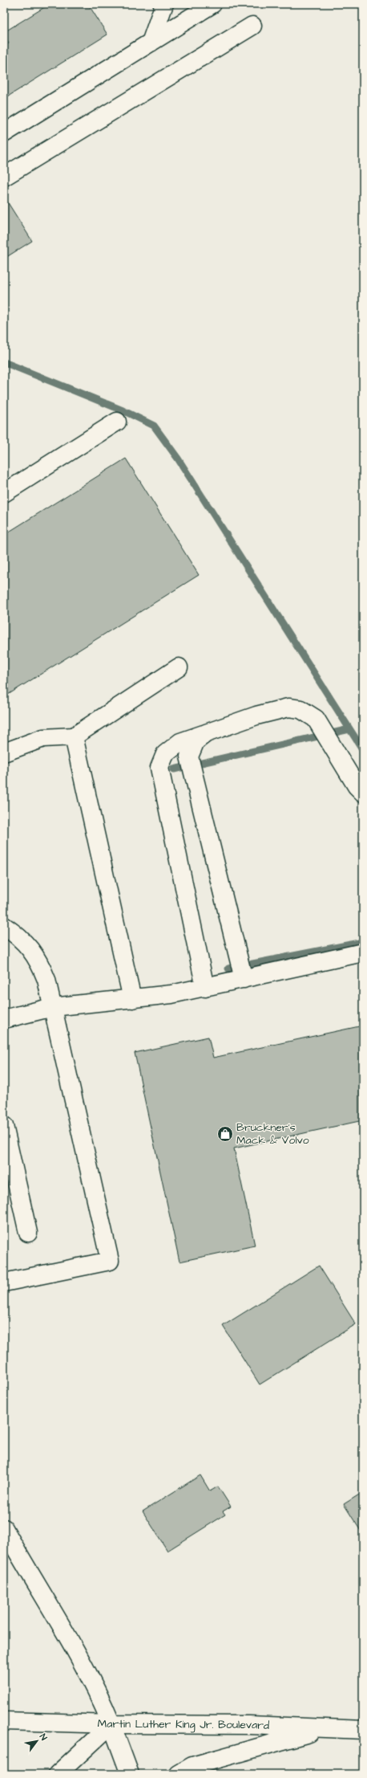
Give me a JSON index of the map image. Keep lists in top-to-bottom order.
{
  "streets": {
    "main road": ["Martin Luther King Jr. Boulevard"]
  },
  "places": {
    "shop": ["Bruckner's Mack & Volvo"]
  },
  "north": "top right"
}
